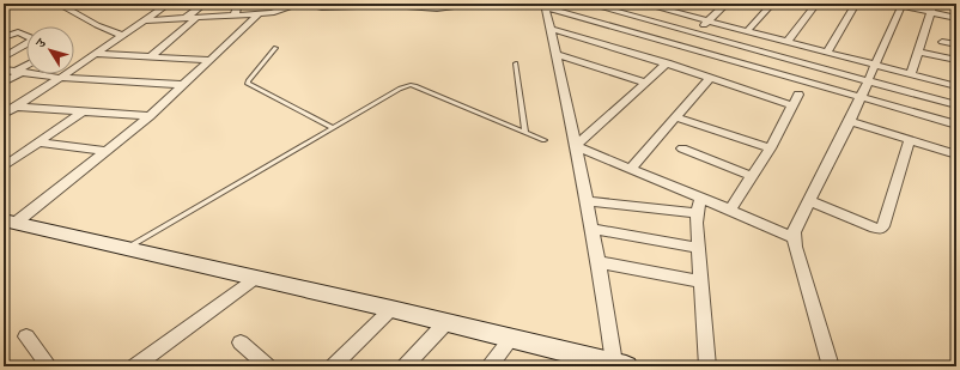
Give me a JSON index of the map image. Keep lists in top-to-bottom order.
{
  "north": "top left"
}
